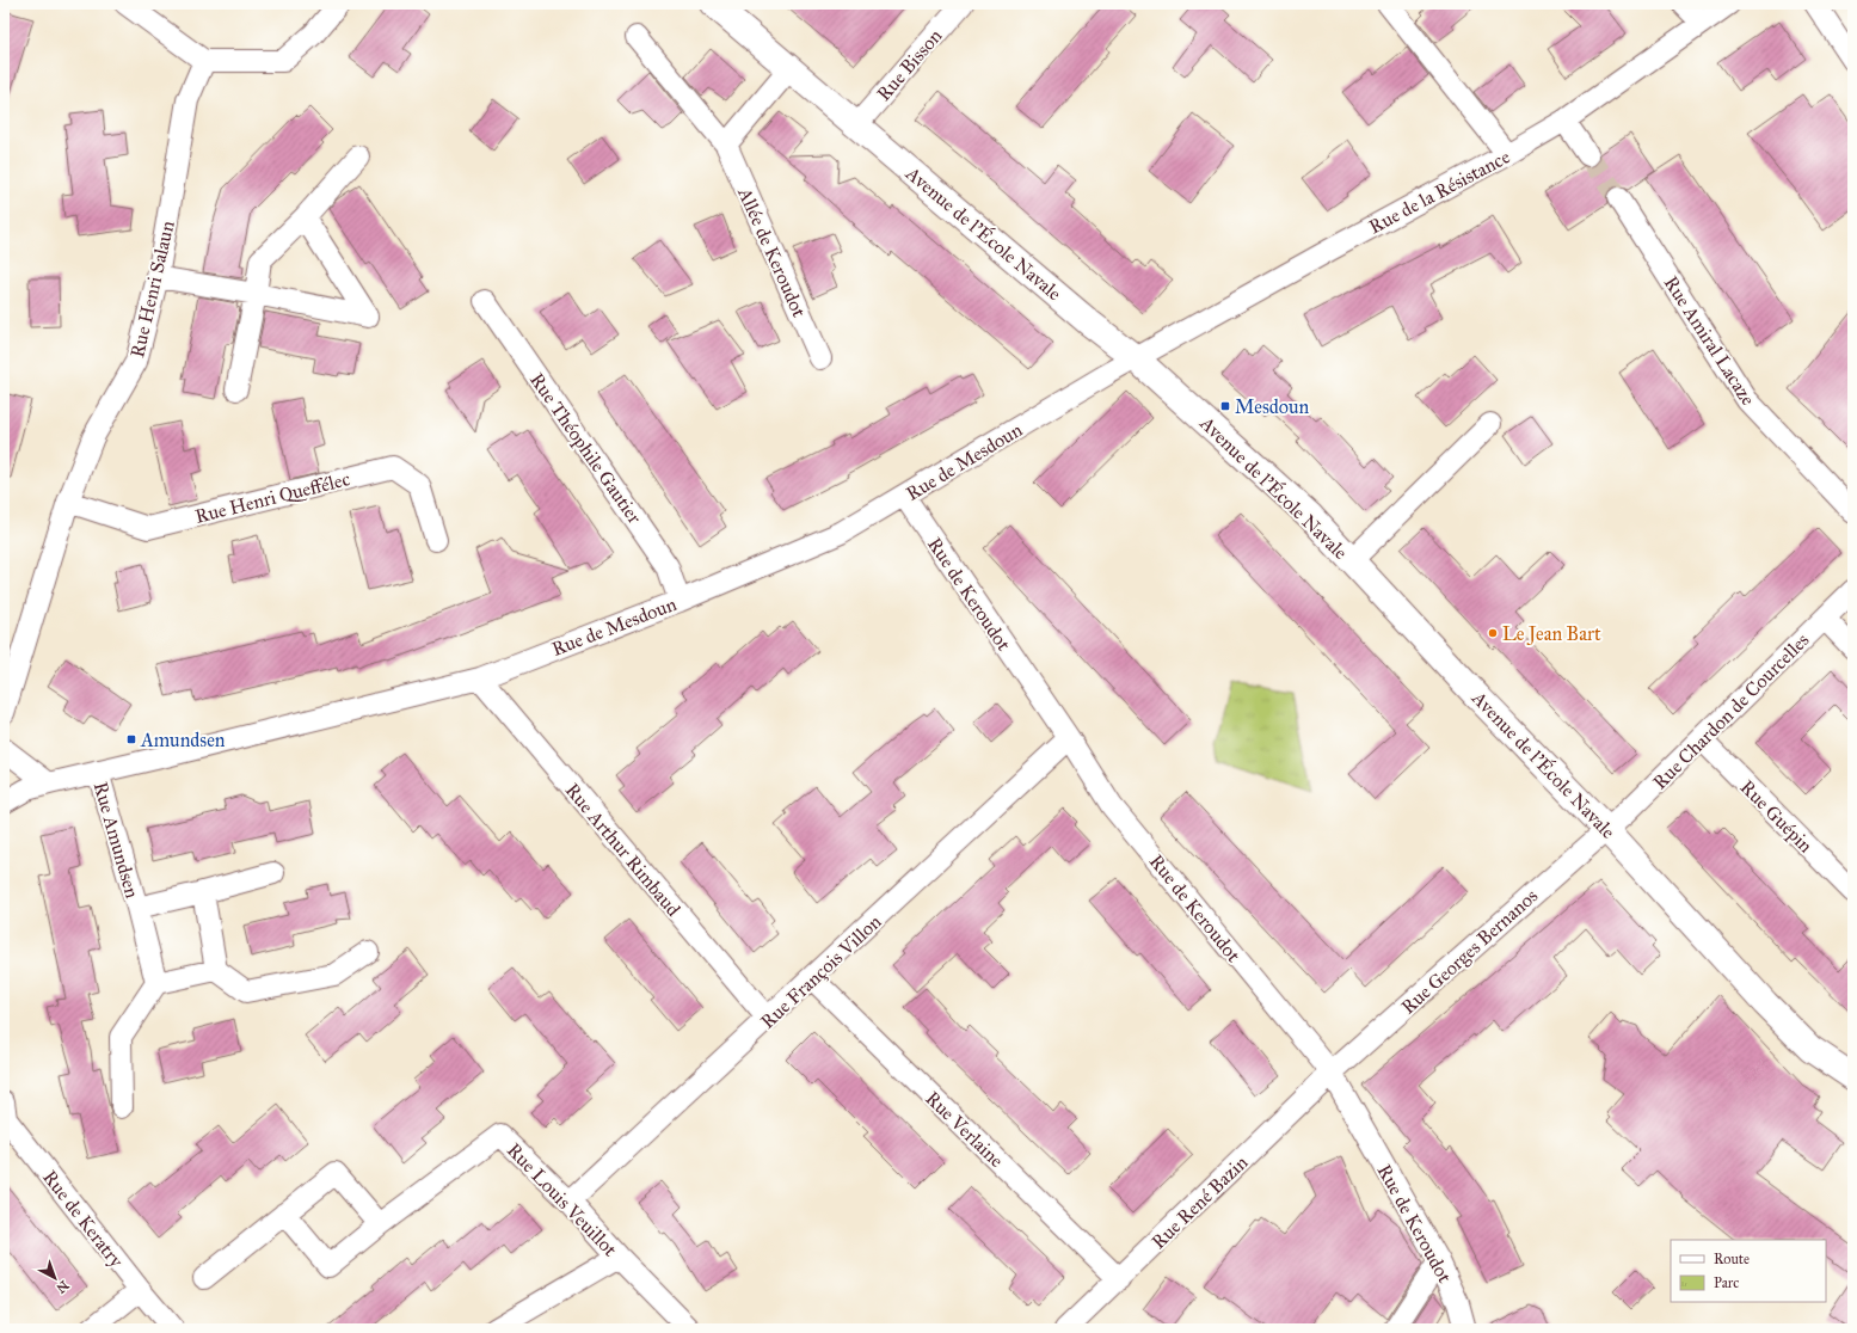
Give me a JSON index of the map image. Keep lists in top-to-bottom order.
{
  "streets": {
    "street": [
      "Rue Bisson",
      "Rue de la Résistance",
      "Avenue de l'École Navale",
      "Allée de Keroudot",
      "Rue Henri Salaun",
      "Rue Amiral Lacaze",
      "Rue Théophile Gautier",
      "Rue de Mesdoun",
      "Rue Henri Queffélec",
      "Rue de Keroudot",
      "Rue Chardon de Courcelles",
      "Rue Guépin",
      "Rue Amundsen",
      "Rue Arthur Rimbaud",
      "Rue Georges Bernanos",
      "Rue François Villon",
      "Rue Verlaine",
      "Rue Louis Veuillot",
      "Rue René Bazin",
      "Rue de Keratry"
    ]
  },
  "crossings": [
    ["Rue Bisson", "Avenue de l'École Navale"],
    ["Rue de la Résistance", "Avenue de l'École Navale"],
    ["Rue de la Résistance", "Rue de Mesdoun"],
    ["Avenue de l'École Navale", "Rue de Mesdoun"],
    ["Avenue de l'École Navale", "Rue Chardon de Courcelles"],
    ["Avenue de l'École Navale", "Rue Georges Bernanos"],
    ["Rue Henri Salaun", "Rue Henri Queffélec"],
    ["Rue Théophile Gautier", "Rue de Mesdoun"],
    ["Rue de Mesdoun", "Rue de Keroudot"],
    ["Rue de Mesdoun", "Rue Amundsen"],
    ["Rue de Mesdoun", "Rue Arthur Rimbaud"],
    ["Rue de Keroudot", "Rue Georges Bernanos"],
    ["Rue de Keroudot", "Rue François Villon"],
    ["Rue de Keroudot", "Rue René Bazin"],
    ["Rue Chardon de Courcelles", "Rue Guépin"],
    ["Rue Chardon de Courcelles", "Rue Georges Bernanos"],
    ["Rue Arthur Rimbaud", "Rue François Villon"],
    ["Rue Georges Bernanos", "Rue René Bazin"],
    ["Rue François Villon", "Rue Verlaine"],
    ["Rue François Villon", "Rue Louis Veuillot"],
    ["Rue Verlaine", "Rue René Bazin"]
  ],
  "places": {
    "transit": ["Mesdoun", "Amundsen"],
    "other": ["Le Jean Bart"]
  },
  "legend": ["Route", "Parc"],
  "north": "bottom right"
}
